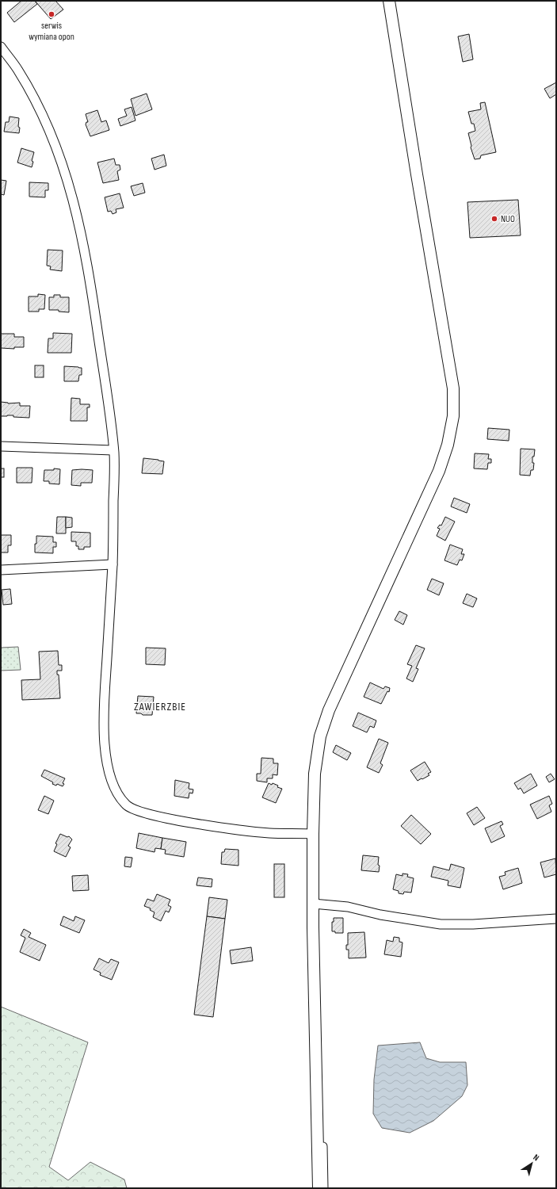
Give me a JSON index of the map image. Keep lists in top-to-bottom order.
{
  "districts": ["ZAWIERZBIE"],
  "places": ["serwis wymiana opon", "NUO"],
  "north": "top right"
}
